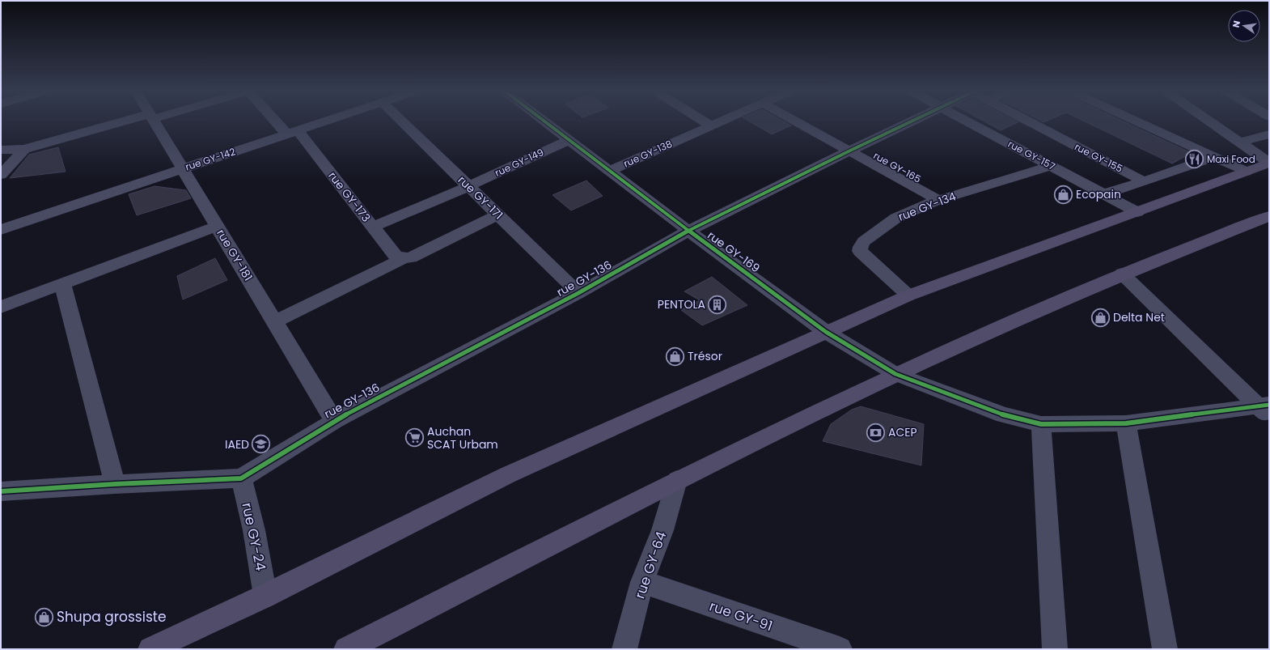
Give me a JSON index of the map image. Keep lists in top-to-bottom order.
{
  "streets": {
    "street": [
      "rue GY-138",
      "rue GY-157",
      "rue GY-155",
      "rue GY-142",
      "rue GY-149",
      "rue GY-165",
      "rue GY-173",
      "rue GY-171",
      "rue GY-134",
      "rue GY-169",
      "rue GY-181",
      "rue GY-136",
      "rue GY-24",
      "rue GY-64",
      "rue GY-91"
    ]
  },
  "crossings": [
    ["rue GY-138", "rue GY-169"],
    ["rue GY-157", "rue GY-134"],
    ["rue GY-142", "rue GY-173"],
    ["rue GY-142", "rue GY-181"],
    ["rue GY-149", "rue GY-173"],
    ["rue GY-149", "rue GY-171"],
    ["rue GY-149", "rue GY-169"],
    ["rue GY-165", "rue GY-134"],
    ["rue GY-165", "rue GY-136"],
    ["rue GY-171", "rue GY-136"],
    ["rue GY-169", "rue GY-136"],
    ["rue GY-181", "rue GY-136"],
    ["rue GY-136", "rue GY-24"],
    ["rue GY-64", "rue GY-91"]
  ],
  "places": {
    "restaurant": ["Maxi Food"],
    "shop": [
      "Ecopain",
      "Delta Net",
      "Trésor",
      "Shupa grossiste"
    ],
    "building": ["PENTOLA"],
    "bank": ["ACEP"],
    "supermarket": ["Auchan SCAT Urbam"],
    "school or university": ["IAED"]
  },
  "north": "left"
}
